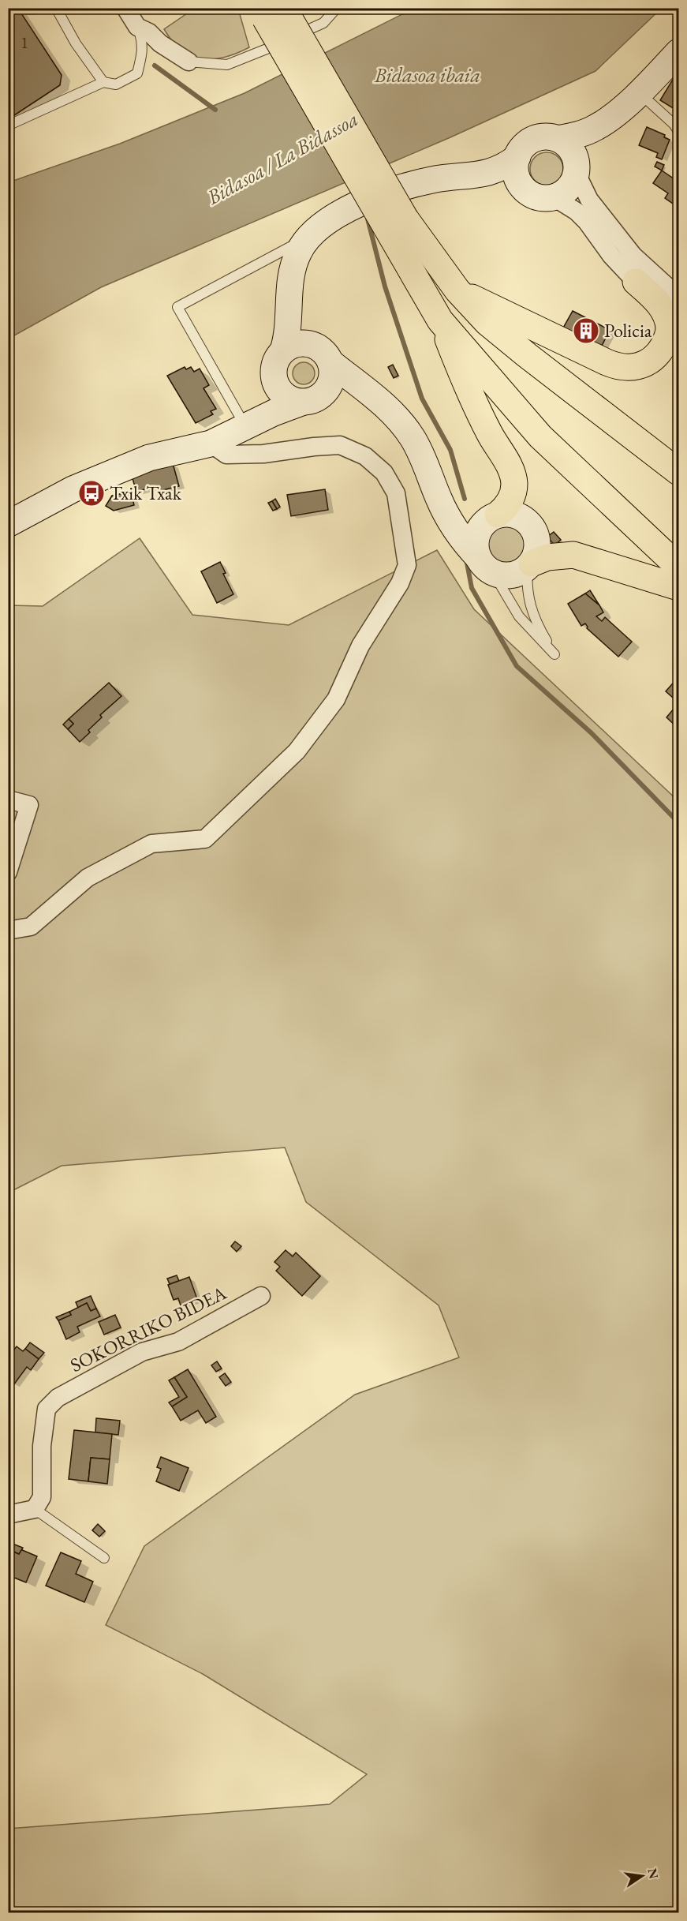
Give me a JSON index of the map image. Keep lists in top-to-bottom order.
{
  "streets": {
    "street": ["SOKORRIKO BIDEA"]
  },
  "water": ["Bidasoa ibaia", "Bidasoa / La Bidassoa"],
  "places": {
    "building": ["Policia"],
    "bus stop": ["Txik Txak"]
  },
  "house_numbers": ["1"],
  "north": "right"
}
